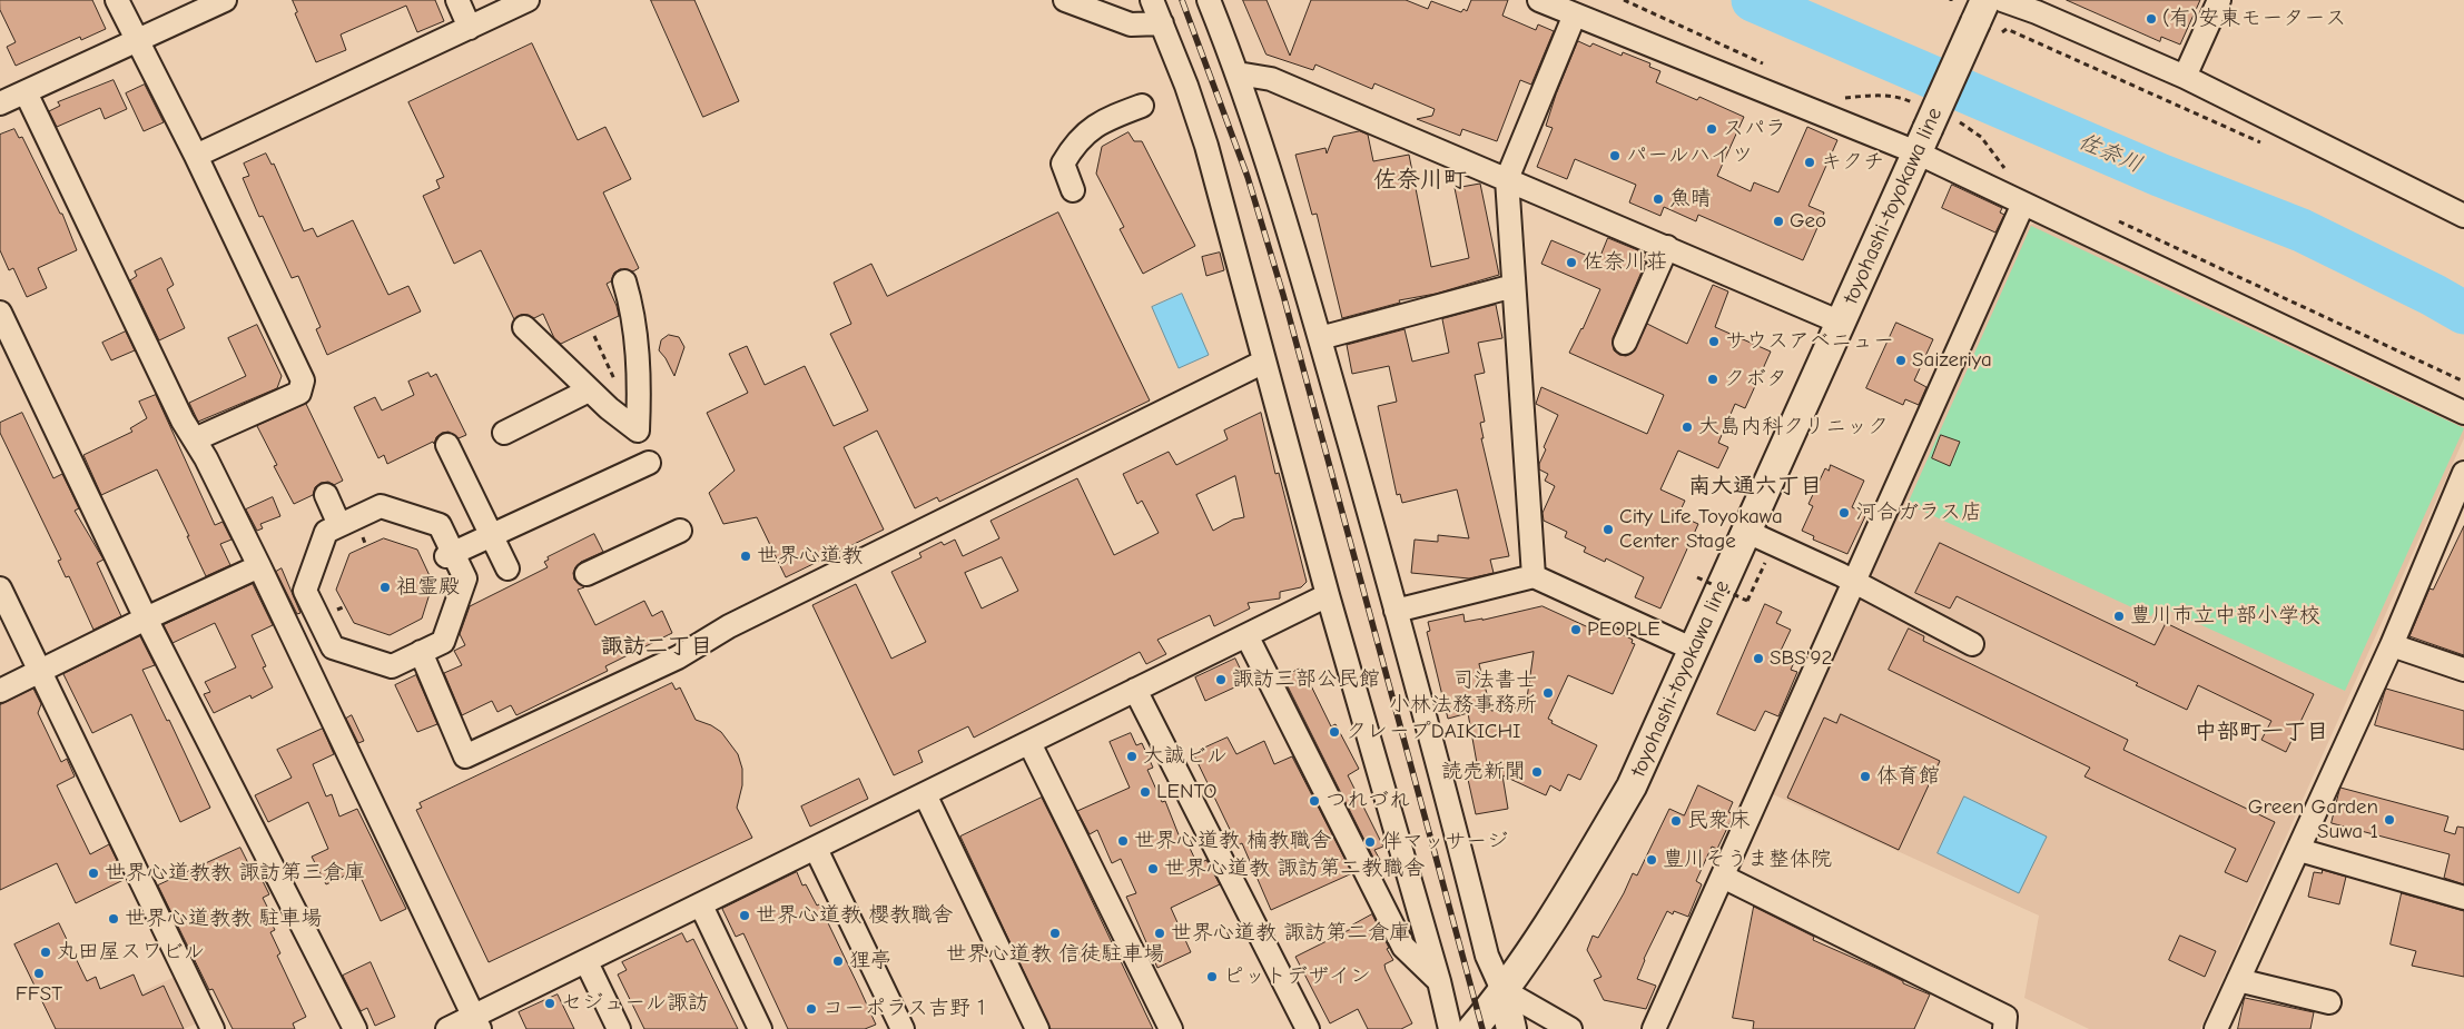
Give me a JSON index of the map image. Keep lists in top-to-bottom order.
{
  "streets": {
    "main road": ["toyohashi-toyokawa line"]
  },
  "districts": [
    "佐奈川町",
    "南大通六丁目",
    "諏訪二丁目",
    "中部町一丁目"
  ],
  "water": ["佐奈川"],
  "places": [
    "(有)安東モータース",
    "スパラ",
    "パールハイツ",
    "キクチ",
    "魚晴",
    "Geo",
    "佐奈川荘",
    "サウスアベニュー",
    "Saizeriya",
    "クボタ",
    "大島内科クリニック",
    "河合ガラス店",
    "City Life Toyokawa Center Stage",
    "世界心道教",
    "祖霊殿",
    "豊川市立中部小学校",
    "PEOPLE",
    "SBS'92",
    "諏訪三部公民館",
    "司法書士 小林法務事務所",
    "クレープDAIKICHI",
    "大誠ビル",
    "読売新聞",
    "体育館",
    "LENTO",
    "つれづれ",
    "Green Garden Suwa 1",
    "民衆床",
    "世界心道教 楠教職舎",
    "伴マッサージ",
    "豊川そうま整体院",
    "世界心道教 諏訪第二教職舎",
    "世界心道教教 諏訪第三倉庫",
    "世界心道教 櫻教職舎",
    "世界心道教教 駐車場",
    "世界心道教 信徒駐車場",
    "世界心道教 諏訪第二倉庫",
    "丸田屋スワビル",
    "狸亭",
    "FFST",
    "ピットデザイン",
    "セジュール諏訪",
    "コーポラス吉野１"
  ]
}
